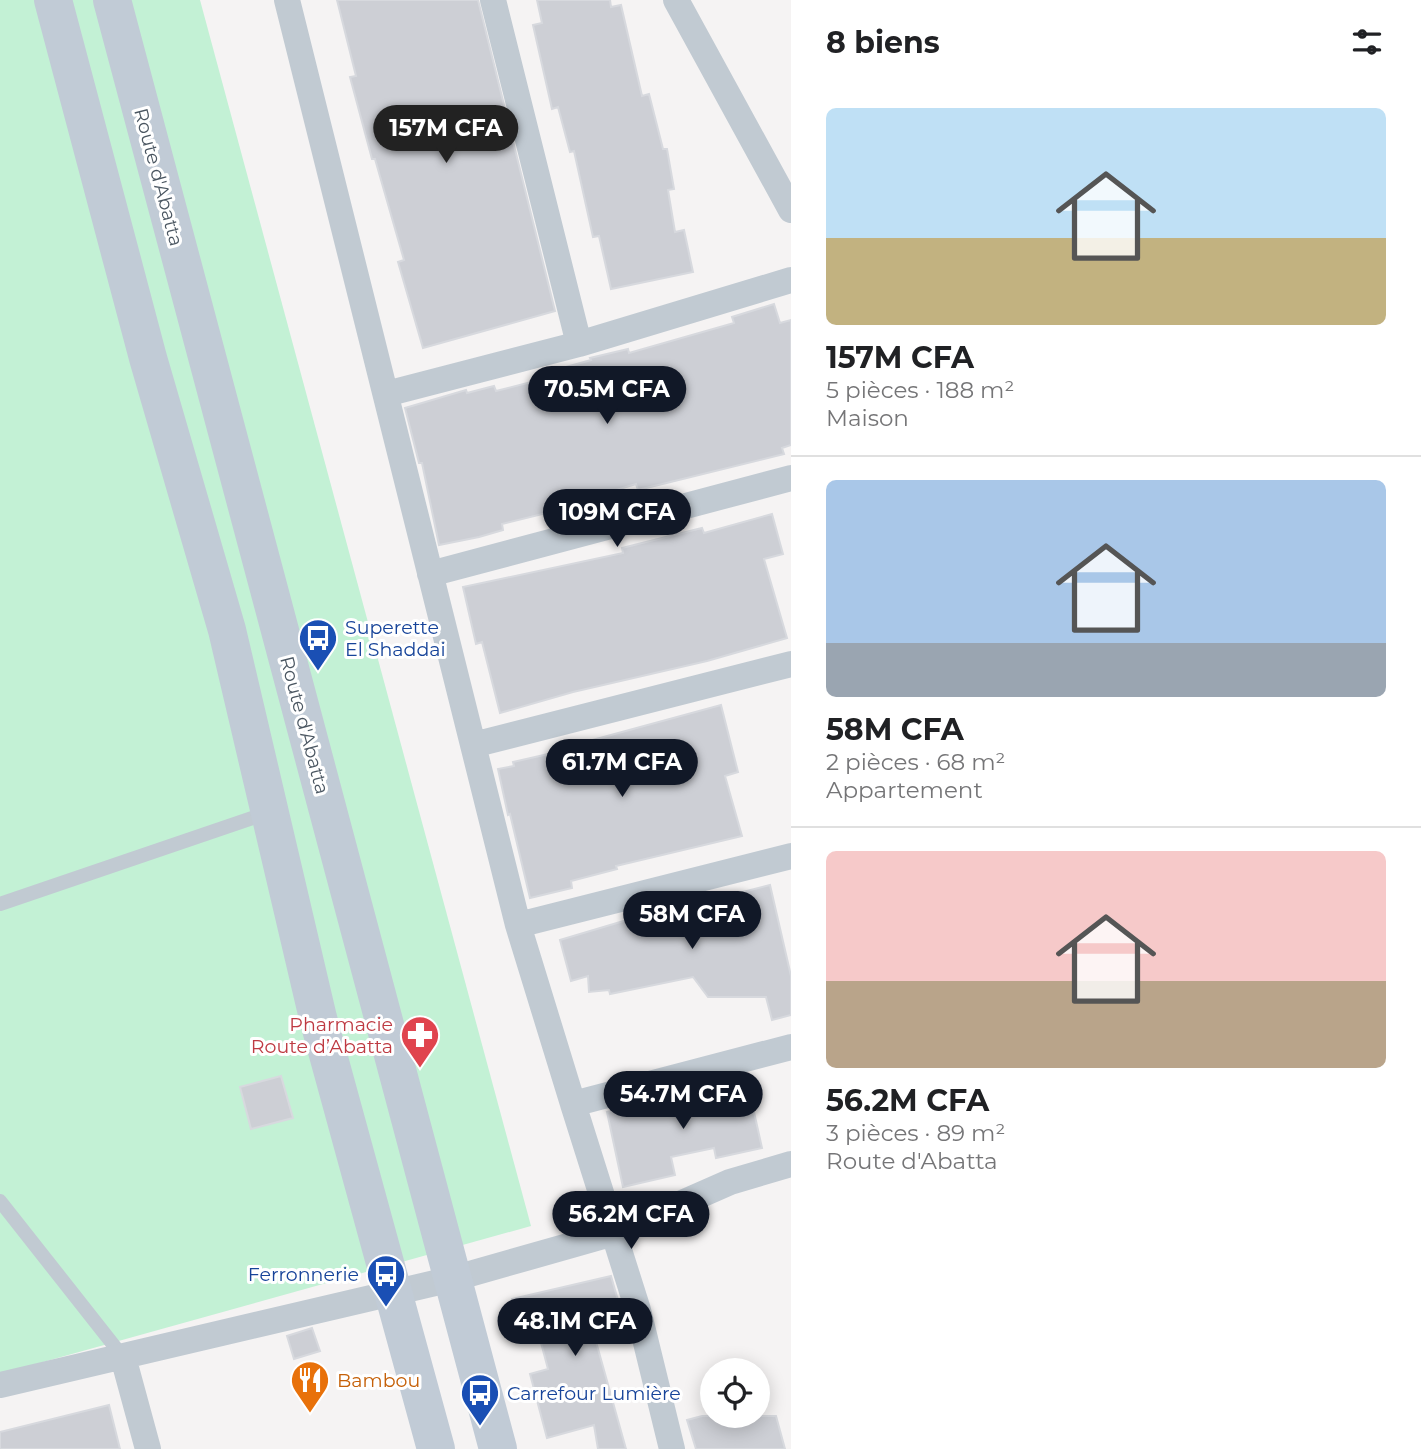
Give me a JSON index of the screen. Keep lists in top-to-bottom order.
{
  "streets": {
    "street": ["Route d'Abatta"]
  },
  "places": {
    "bus stop": ["Superette El Shaddai", "Ferronnerie", "Carrefour Lumière"],
    "pharmacy": ["Pharmacie Route d’Abatta"],
    "restaurant": ["Bambou"]
  },
  "page": {
    "heading": "8 biens",
    "list": [
      {
        "name": "157M CFA",
        "note": "5 pièces · 188 m² · Maison"
      },
      {
        "name": "58M CFA",
        "note": "2 pièces · 68 m² · Appartement"
      },
      {
        "name": "56.2M CFA",
        "note": "3 pièces · 89 m² · Route d'Abatta"
      }
    ],
    "price": [
      "157M CFA",
      "70.5M CFA",
      "109M CFA",
      "61.7M CFA",
      "58M CFA",
      "54.7M CFA",
      "56.2M CFA",
      "48.1M CFA"
    ]
  }
}
